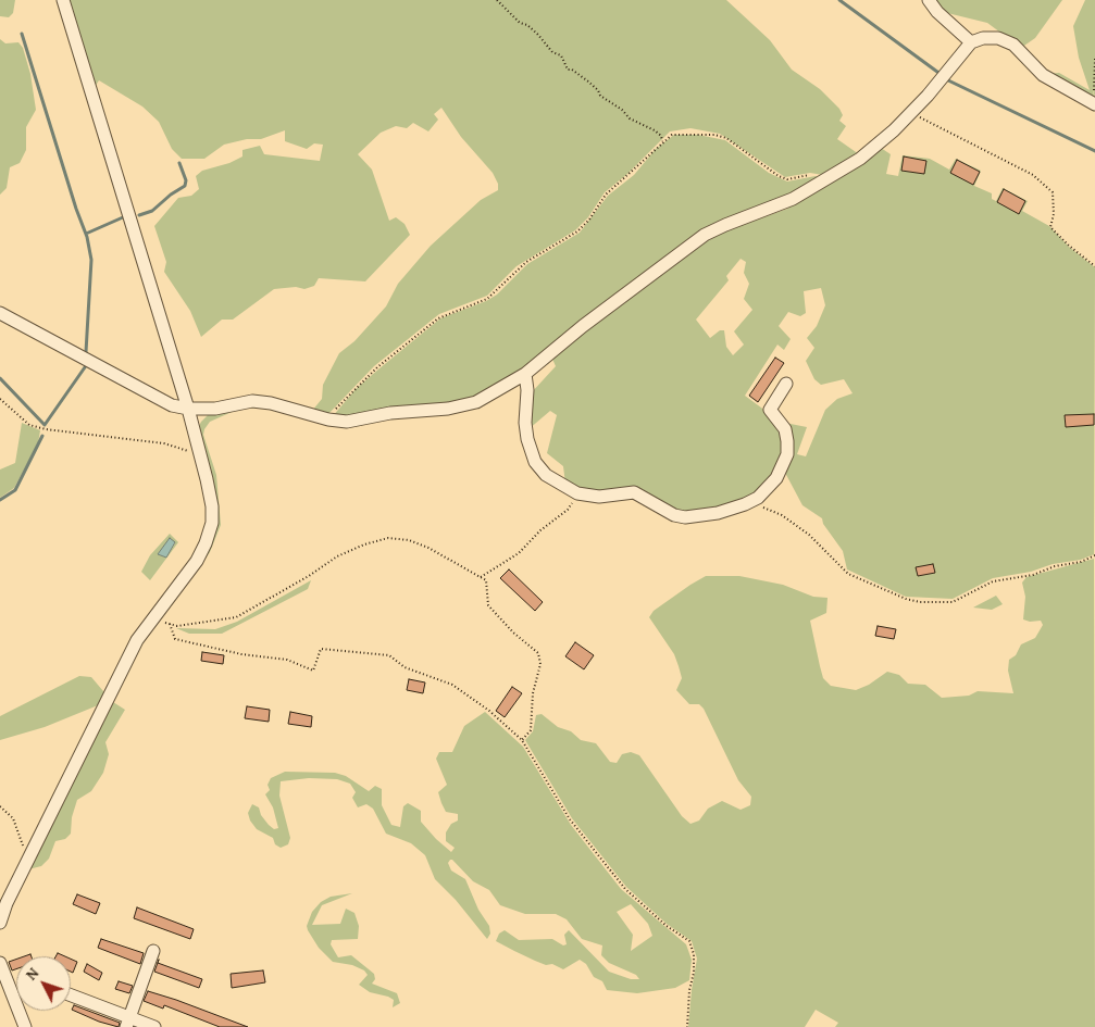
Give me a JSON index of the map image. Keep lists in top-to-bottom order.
{
  "north": "top left"
}
